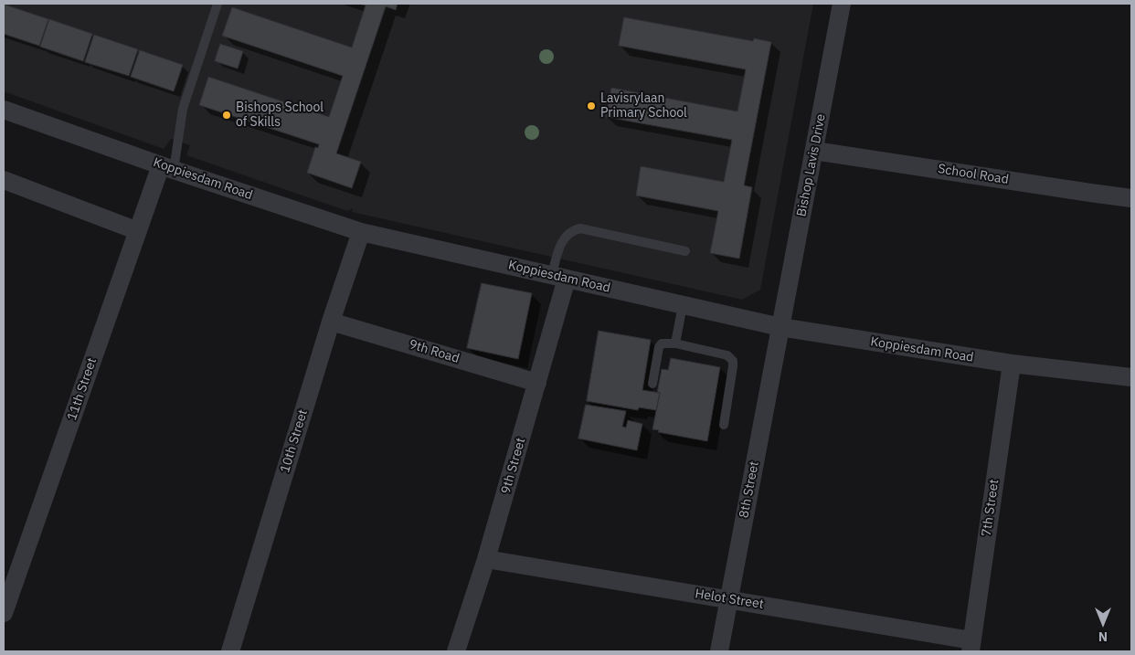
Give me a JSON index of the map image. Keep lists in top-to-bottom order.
{
  "streets": {
    "street": [
      "Bishop Lavis Drive",
      "School Road",
      "Koppiesdam Road",
      "9th Road",
      "11th Street",
      "10th Street",
      "9th Street",
      "8th Street",
      "7th Street",
      "Helot Street"
    ]
  },
  "crossings": [
    ["Bishop Lavis Drive", "School Road"],
    ["Bishop Lavis Drive", "Koppiesdam Road"],
    ["Bishop Lavis Drive", "8th Street"],
    ["Koppiesdam Road", "11th Street"],
    ["Koppiesdam Road", "10th Street"],
    ["Koppiesdam Road", "9th Street"],
    ["Koppiesdam Road", "8th Street"],
    ["Koppiesdam Road", "7th Street"],
    ["9th Road", "10th Street"],
    ["9th Road", "9th Street"],
    ["9th Street", "Helot Street"],
    ["8th Street", "Helot Street"],
    ["7th Street", "Helot Street"]
  ],
  "places": ["Lavisrylaan Primary School", "Bishops School of Skills"],
  "north": "bottom"
}
